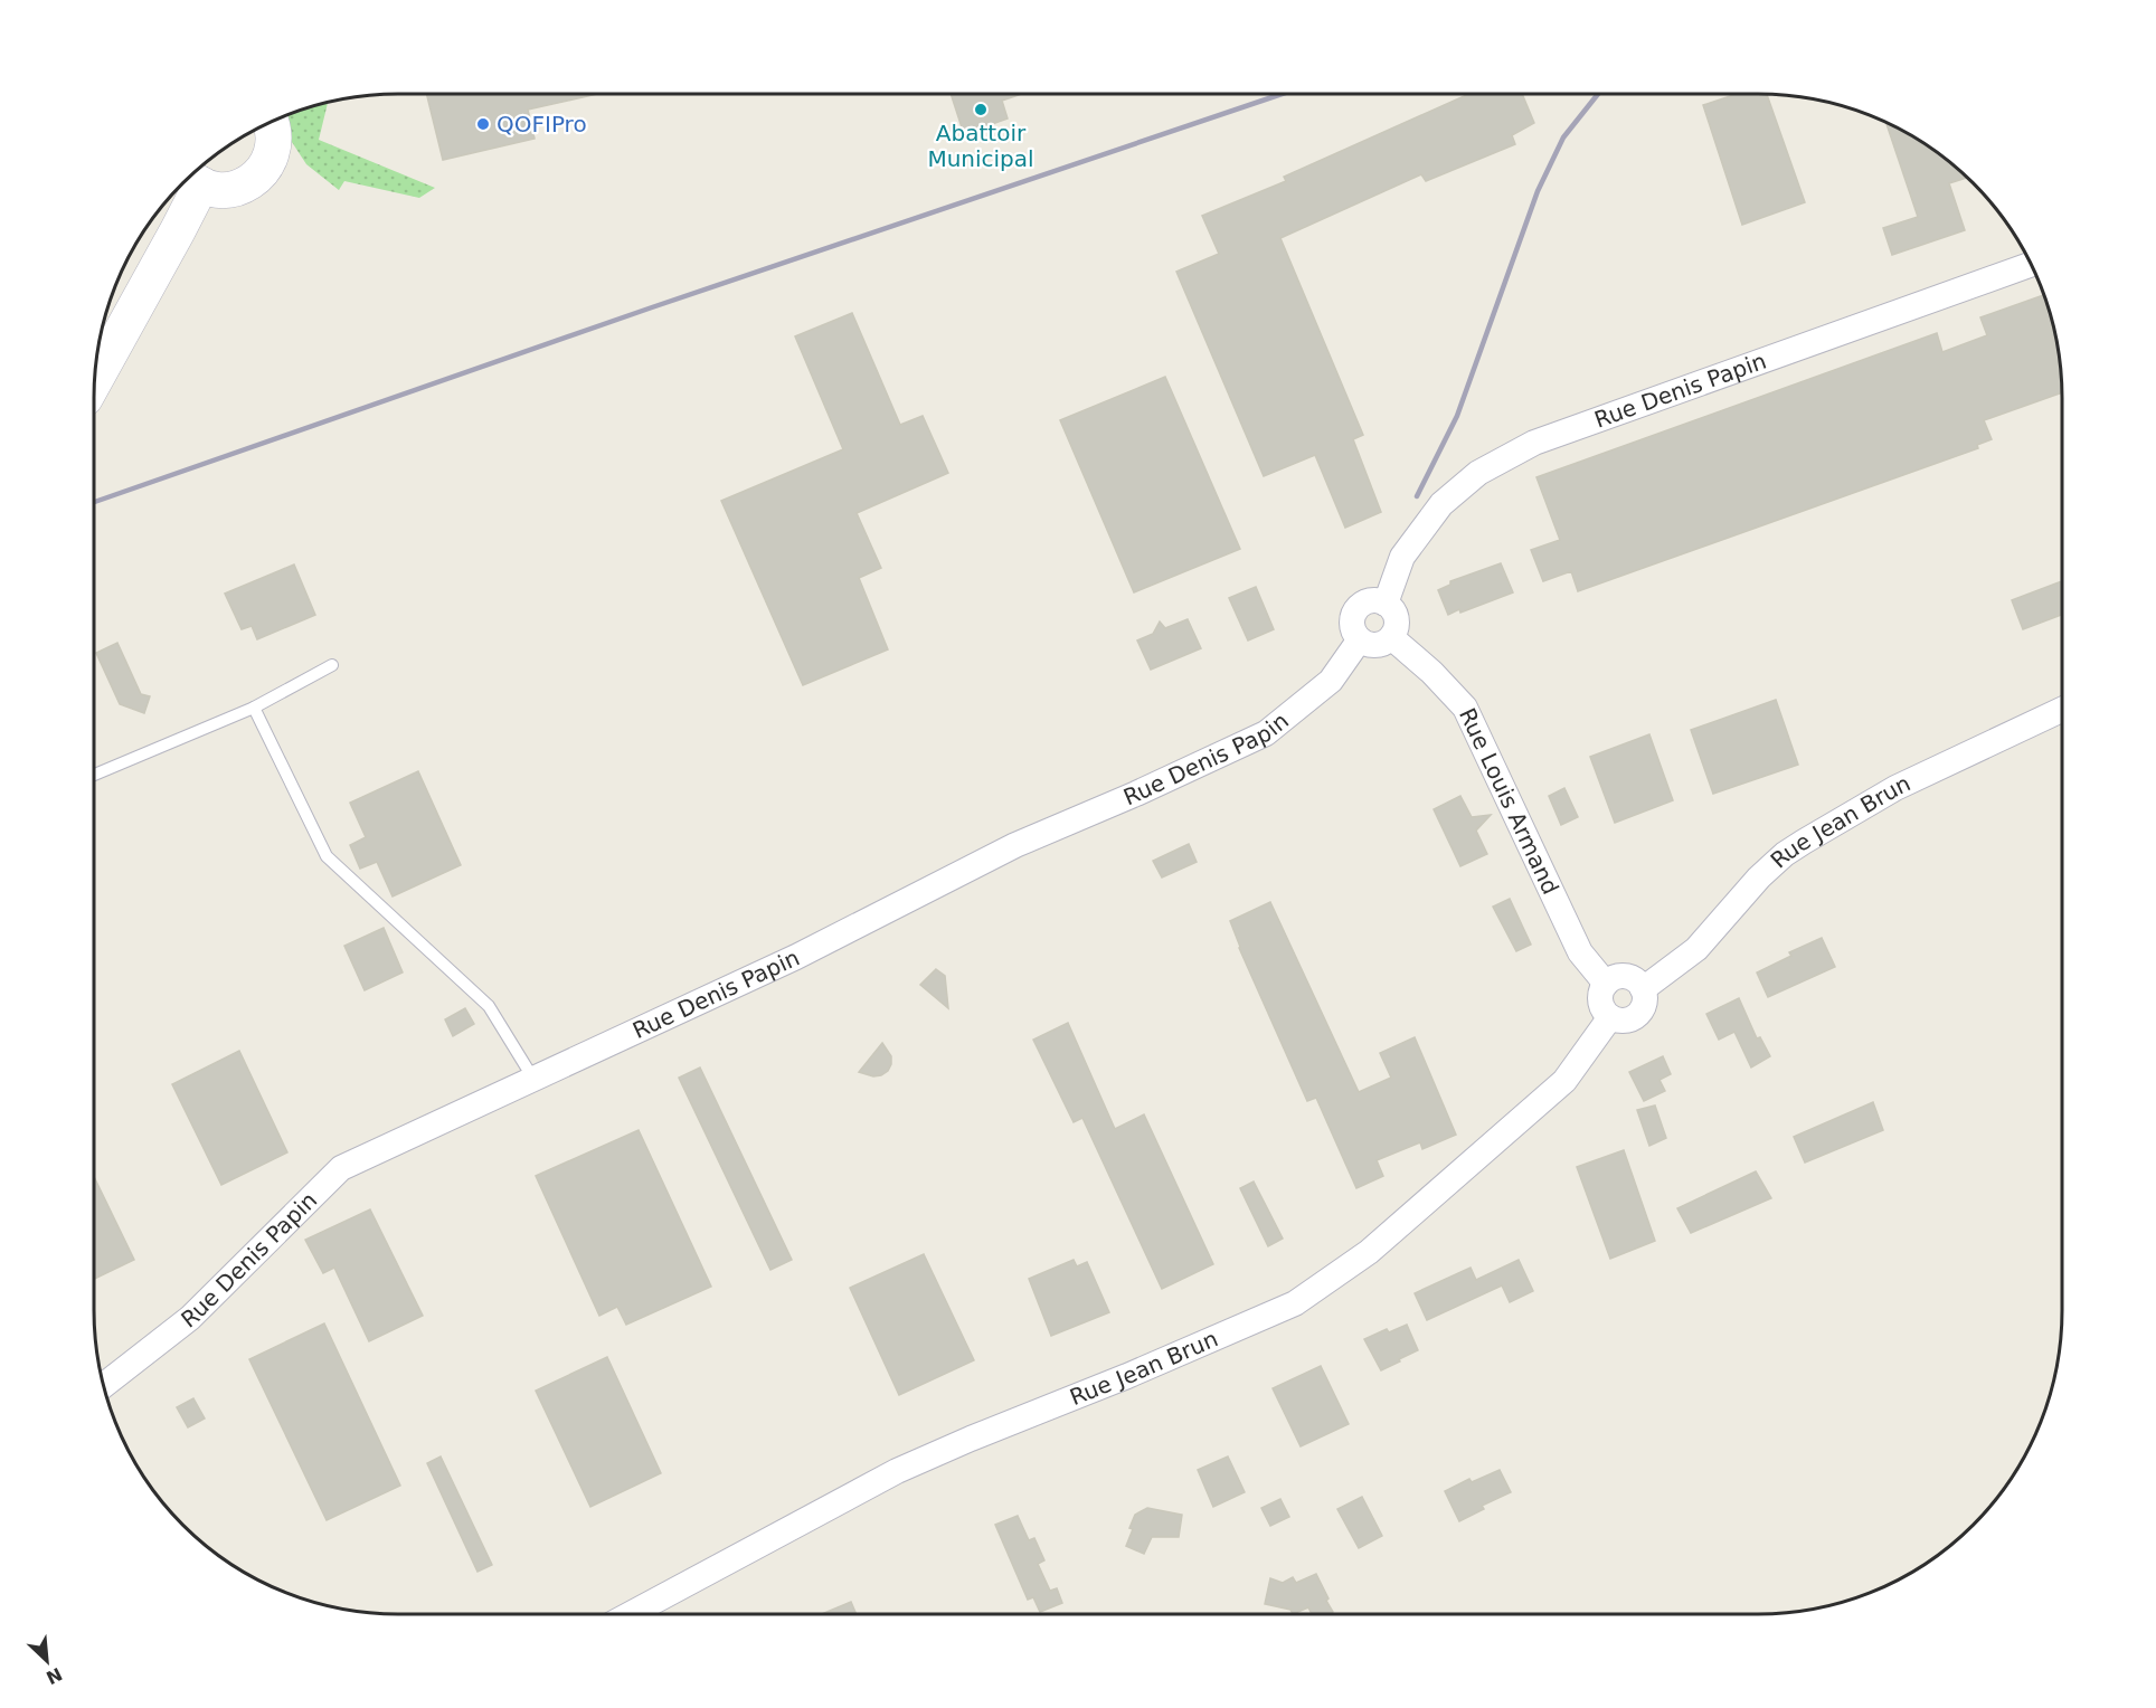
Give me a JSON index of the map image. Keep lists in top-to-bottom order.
{
  "streets": {
    "street": ["Rue Denis Papin", "Rue Louis Armand", "Rue Jean Brun"]
  },
  "crossings": [
    ["Rue Denis Papin", "Rue Louis Armand"],
    ["Rue Louis Armand", "Rue Jean Brun"]
  ],
  "places": ["Abattoir Municipal", "QOFIPro"],
  "north": "bottom right"
}
